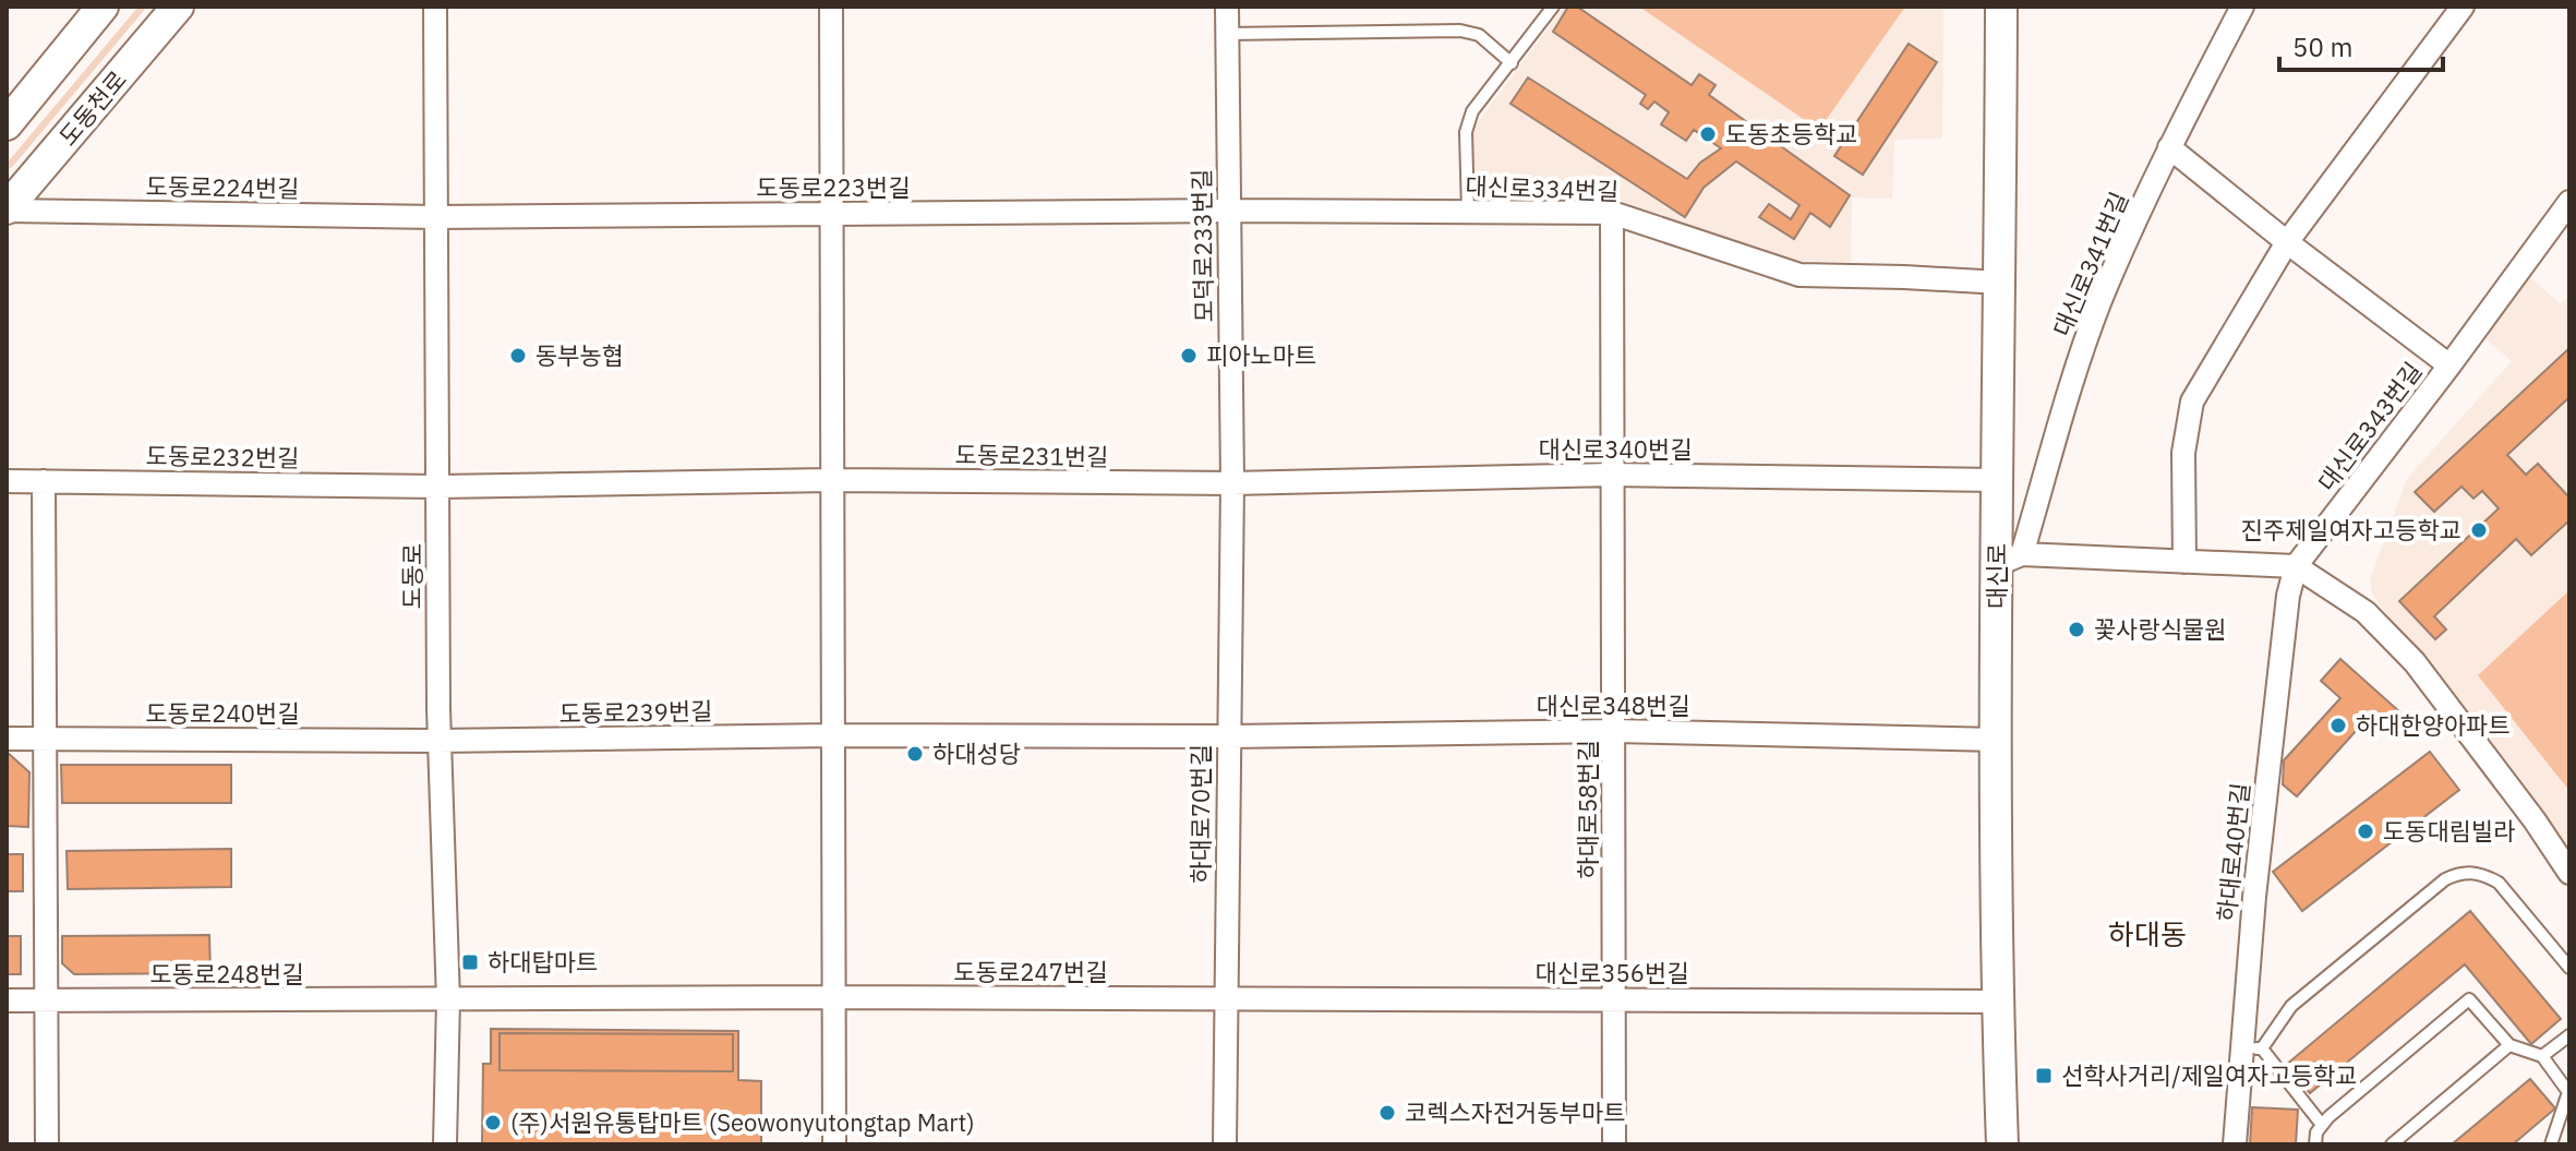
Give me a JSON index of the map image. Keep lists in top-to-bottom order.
{
  "streets": {
    "street": [
      "도동천로",
      "도동로224번길",
      "도동로223번길",
      "대신로334번길",
      "모덕로233번길",
      "대신로341번길",
      "대신로343번길",
      "대신로340번길",
      "도동로231번길",
      "도동로232번길",
      "도동로",
      "대신로",
      "대신로348번길",
      "도동로239번길",
      "도동로240번길",
      "하대로58번길",
      "하대로70번길",
      "하대로40번길",
      "도동로247번길",
      "대신로356번길",
      "도동로248번길"
    ]
  },
  "crossings": [
    ["도동천로", "도동로224번길"],
    ["도동로224번길", "도동로223번길"],
    ["도동로224번길", "도동로"],
    ["도동로223번길", "대신로334번길"],
    ["도동로223번길", "모덕로233번길"],
    ["도동로223번길", "도동로"],
    ["대신로334번길", "모덕로233번길"],
    ["대신로334번길", "대신로"],
    ["대신로334번길", "하대로58번길"],
    ["모덕로233번길", "대신로340번길"],
    ["모덕로233번길", "도동로231번길"],
    ["모덕로233번길", "하대로70번길"],
    ["대신로341번길", "대신로"],
    ["대신로343번길", "하대로40번길"],
    ["대신로340번길", "도동로231번길"],
    ["대신로340번길", "대신로"],
    ["대신로340번길", "하대로58번길"],
    ["대신로340번길", "하대로70번길"],
    ["도동로231번길", "도동로232번길"],
    ["도동로231번길", "도동로"],
    ["도동로231번길", "하대로70번길"],
    ["도동로232번길", "도동로"],
    ["도동로", "도동로239번길"],
    ["도동로", "도동로240번길"],
    ["도동로", "도동로247번길"],
    ["도동로", "도동로248번길"],
    ["대신로", "대신로348번길"],
    ["대신로", "대신로356번길"],
    ["대신로348번길", "도동로239번길"],
    ["대신로348번길", "하대로58번길"],
    ["대신로348번길", "하대로70번길"],
    ["도동로239번길", "도동로240번길"],
    ["도동로239번길", "하대로70번길"],
    ["하대로58번길", "대신로356번길"],
    ["하대로70번길", "도동로247번길"],
    ["하대로70번길", "대신로356번길"],
    ["도동로247번길", "대신로356번길"],
    ["도동로247번길", "도동로248번길"]
  ],
  "districts": ["하대동"],
  "places": {
    "other": [
      "도동초등학교",
      "동부농협",
      "피아노마트",
      "진주제일여자고등학교",
      "꽃사랑식물원",
      "하대한양아파트",
      "하대성당",
      "도동대림빌라",
      "코렉스자전거동부마트",
      "(주)서원유통탑마트 (Seowonyutongtap Mart)"
    ],
    "transit": ["하대탑마트", "선학사거리/제일여자고등학교"]
  },
  "scale_bar": "50 m"
}
